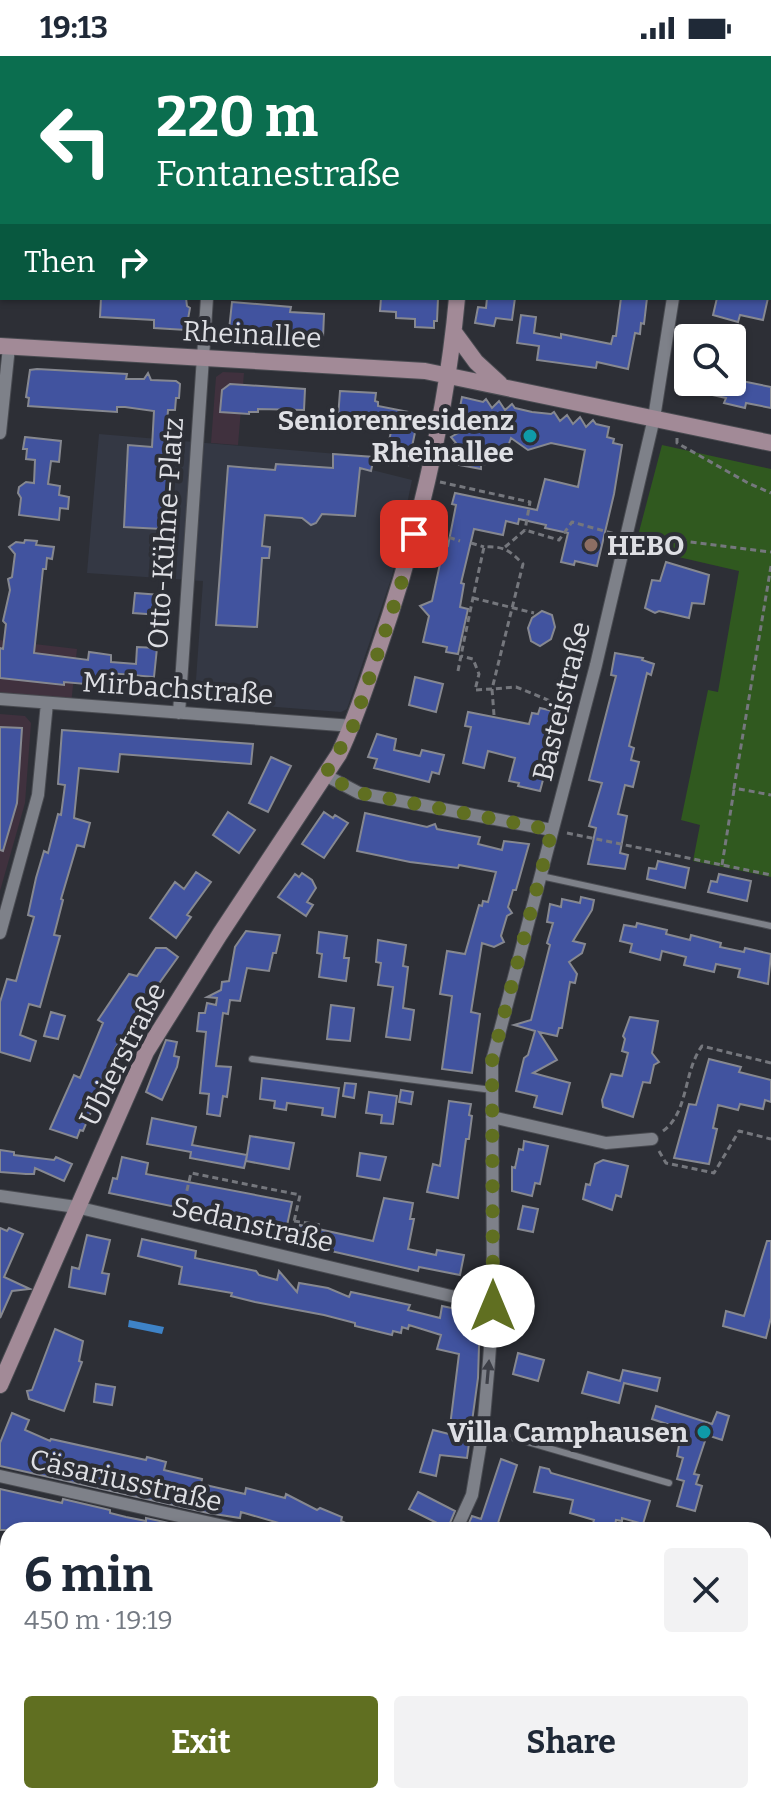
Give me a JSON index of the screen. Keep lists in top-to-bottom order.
{
  "streets": {
    "main road": ["Rheinallee", "Ubierstraße"],
    "street": [
      "Otto-Kühne-Platz",
      "Mirbachstraße",
      "Basteistraße",
      "Sedanstraße",
      "Cäsariusstraße"
    ]
  },
  "crossings": [
    ["Rheinallee", "Otto-Kühne-Platz"],
    ["Rheinallee", "Basteistraße"],
    ["Otto-Kühne-Platz", "Mirbachstraße"],
    ["Mirbachstraße", "Ubierstraße"],
    ["Basteistraße", "Sedanstraße"],
    ["Ubierstraße", "Sedanstraße"]
  ],
  "places": ["Seniorenresidenz Rheinallee", "HEBO", "Villa Camphausen"],
  "page": {
    "status": "19:13",
    "turn": ["220 m", "Fontanestraße"],
    "then": "Then",
    "heading": ["6 min", "450 m · 19:19"],
    "buttons": ["Exit", "Share"]
  }
}
